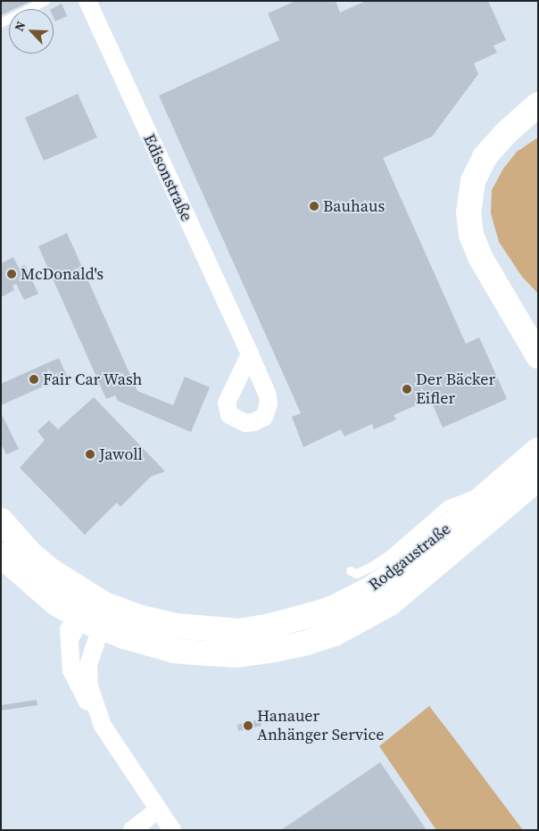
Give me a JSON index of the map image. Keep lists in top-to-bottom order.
{
  "streets": {
    "main road": ["Rodgaustraße"],
    "street": ["Edisonstraße"]
  },
  "places": [
    "Bauhaus",
    "McDonald's",
    "Fair Car Wash",
    "Der Bäcker Eifler",
    "Jawoll",
    "Hanauer Anhänger Service"
  ],
  "north": "top left"
}
